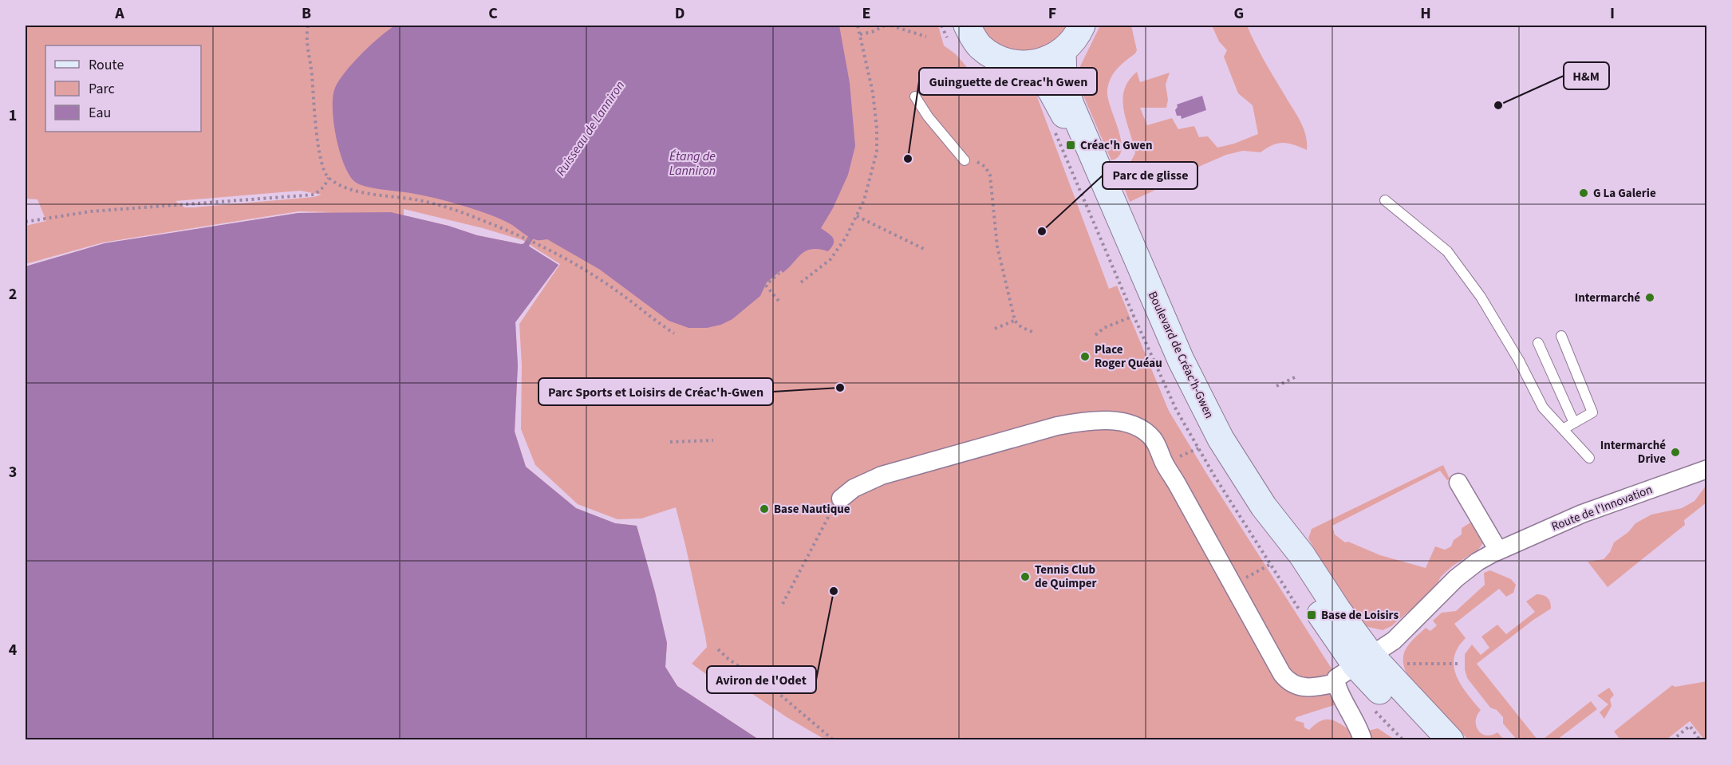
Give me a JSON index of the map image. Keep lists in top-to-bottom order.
{
  "streets": {
    "street": ["Boulevard de Créac'h-Gwen", "Route de l'Innovation"]
  },
  "crossings": [
    ["Boulevard de Créac'h-Gwen", "Route de l'Innovation"]
  ],
  "water": ["Ruisseau de Lanniron", "Étang de Lanniron"],
  "places": {
    "other": [
      "H&M",
      "Guinguette de Creac'h Gwen",
      "G La Galerie",
      "Parc de glisse",
      "Intermarché",
      "Place Roger Quéau",
      "Parc Sports et Loisirs de Créac'h-Gwen",
      "Intermarché Drive",
      "Base Nautique",
      "Tennis Club de Quimper",
      "Aviron de l'Odet"
    ],
    "transit": ["Créac'h Gwen", "Base de Loisirs"]
  },
  "legend": ["Route", "Parc", "Eau"],
  "grid": {
    "columns": [
      "A",
      "B",
      "C",
      "D",
      "E",
      "F",
      "G",
      "H",
      "I"
    ],
    "rows": [
      "1",
      "2",
      "3",
      "4"
    ]
  }
}
